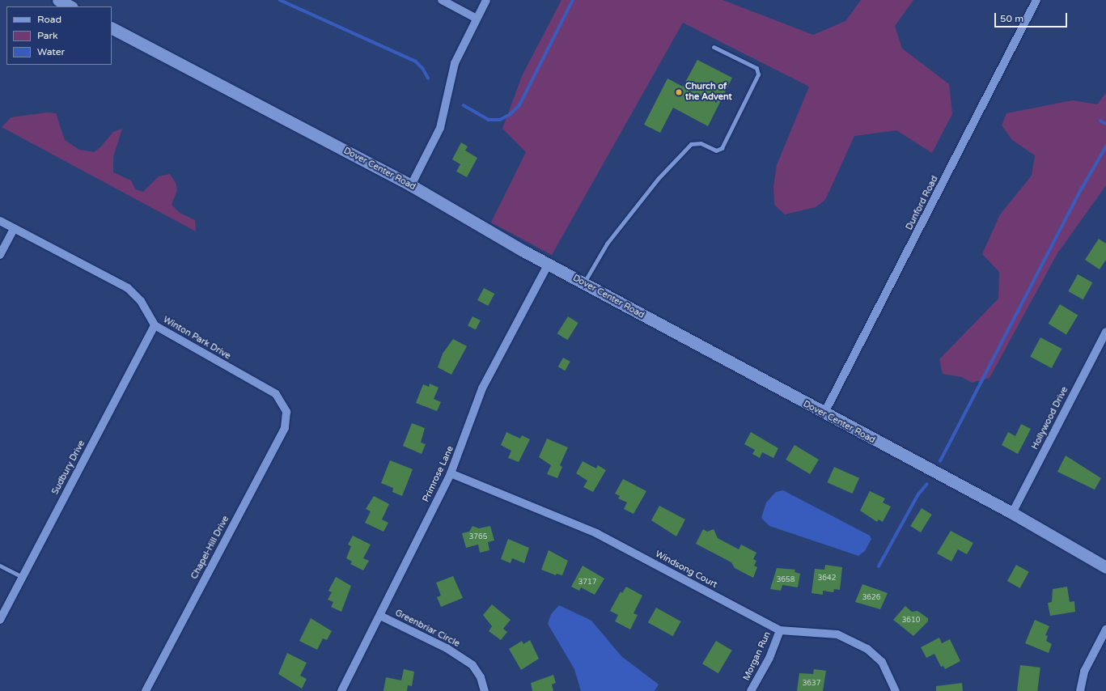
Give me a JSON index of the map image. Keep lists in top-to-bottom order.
{
  "streets": {
    "street": [
      "Dover Center Road",
      "Dunford Road",
      "Winton Park Drive",
      "Hollywood Drive",
      "Sudbury Drive",
      "Primrose Lane",
      "Chapel-Hill Drive",
      "Windsong Court",
      "Greenbriar Circle",
      "Morgan Run"
    ]
  },
  "crossings": [
    ["Dover Center Road", "Dunford Road"],
    ["Dover Center Road", "Hollywood Drive"],
    ["Dover Center Road", "Primrose Lane"],
    ["Winton Park Drive", "Sudbury Drive"],
    ["Winton Park Drive", "Chapel-Hill Drive"],
    ["Primrose Lane", "Windsong Court"],
    ["Primrose Lane", "Greenbriar Circle"],
    ["Windsong Court", "Morgan Run"]
  ],
  "places": ["Church of the Advent"],
  "house_numbers": [
    "3765",
    "3642",
    "3658",
    "3717",
    "3626",
    "3610",
    "3637"
  ],
  "legend": ["Road", "Park", "Water"],
  "scale_bar": "50 m"
}
